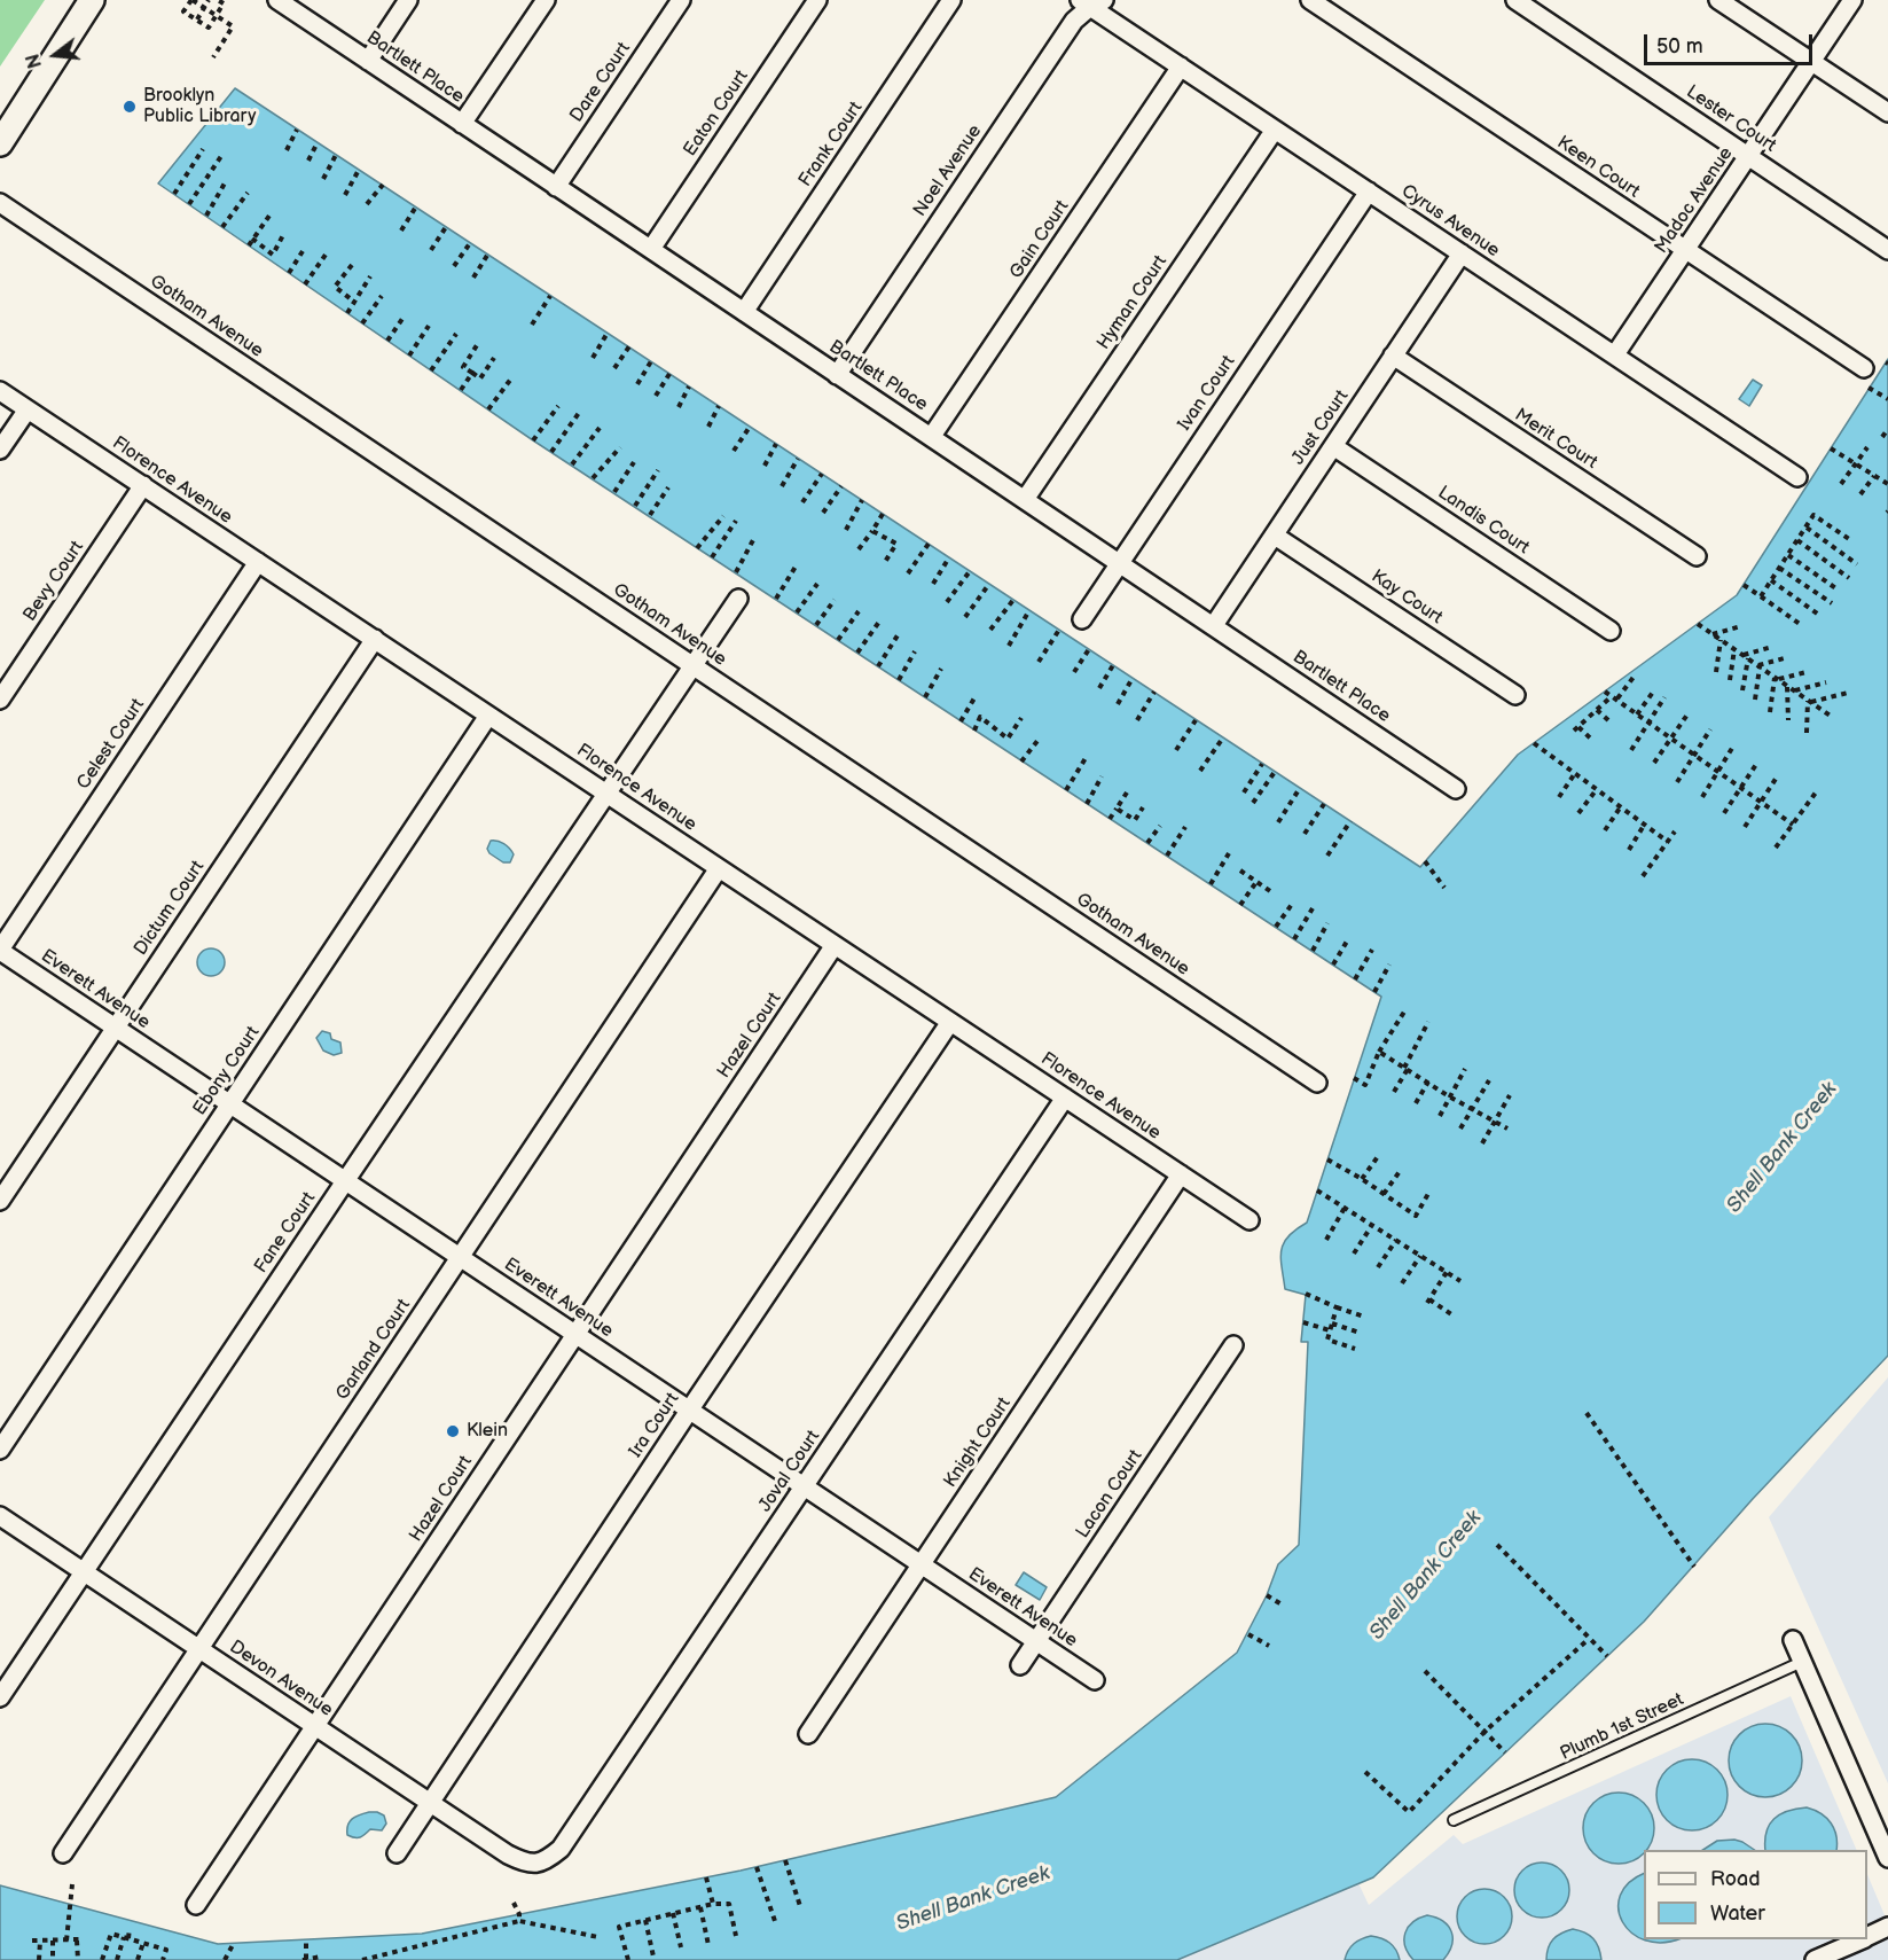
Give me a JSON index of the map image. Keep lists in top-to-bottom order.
{
  "streets": {
    "street": [
      "Bartlett Place",
      "Dare Court",
      "Eaton Court",
      "Lester Court",
      "Frank Court",
      "Keen Court",
      "Noel Avenue",
      "Madoc Avenue",
      "Cyrus Avenue",
      "Gain Court",
      "Hyman Court",
      "Gotham Avenue",
      "Ivan Court",
      "Just Court",
      "Merit Court",
      "Florence Avenue",
      "Landis Court",
      "Bevy Court",
      "Kay Court",
      "Celest Court",
      "Dictum Court",
      "Everett Avenue",
      "Hazel Court",
      "Ebony Court",
      "Fane Court",
      "Garland Court",
      "Ira Court",
      "Knight Court",
      "Joval Court",
      "Lacon Court",
      "Devon Avenue"
    ],
    "lane": ["Plumb 1st Street"]
  },
  "crossings": [
    ["Bartlett Place", "Dare Court"],
    ["Bartlett Place", "Eaton Court"],
    ["Bartlett Place", "Frank Court"],
    ["Bartlett Place", "Noel Avenue"],
    ["Bartlett Place", "Gain Court"],
    ["Bartlett Place", "Hyman Court"],
    ["Bartlett Place", "Ivan Court"],
    ["Bartlett Place", "Just Court"],
    ["Lester Court", "Madoc Avenue"],
    ["Keen Court", "Madoc Avenue"],
    ["Noel Avenue", "Cyrus Avenue"],
    ["Madoc Avenue", "Cyrus Avenue"],
    ["Cyrus Avenue", "Gain Court"],
    ["Cyrus Avenue", "Hyman Court"],
    ["Cyrus Avenue", "Ivan Court"],
    ["Cyrus Avenue", "Just Court"],
    ["Gotham Avenue", "Fane Court"],
    ["Just Court", "Merit Court"],
    ["Just Court", "Landis Court"],
    ["Just Court", "Kay Court"],
    ["Florence Avenue", "Bevy Court"],
    ["Florence Avenue", "Celest Court"],
    ["Florence Avenue", "Dictum Court"],
    ["Florence Avenue", "Hazel Court"],
    ["Florence Avenue", "Ebony Court"],
    ["Florence Avenue", "Fane Court"],
    ["Florence Avenue", "Garland Court"],
    ["Florence Avenue", "Ira Court"],
    ["Florence Avenue", "Knight Court"],
    ["Florence Avenue", "Joval Court"],
    ["Celest Court", "Everett Avenue"],
    ["Dictum Court", "Everett Avenue"],
    ["Everett Avenue", "Hazel Court"],
    ["Everett Avenue", "Ebony Court"],
    ["Everett Avenue", "Fane Court"],
    ["Everett Avenue", "Garland Court"],
    ["Everett Avenue", "Ira Court"],
    ["Everett Avenue", "Knight Court"],
    ["Everett Avenue", "Joval Court"],
    ["Everett Avenue", "Lacon Court"],
    ["Hazel Court", "Devon Avenue"],
    ["Fane Court", "Devon Avenue"],
    ["Garland Court", "Devon Avenue"],
    ["Ira Court", "Devon Avenue"],
    ["Joval Court", "Devon Avenue"]
  ],
  "water": ["Shell Bank Creek"],
  "places": ["Brooklyn Public Library", "Klein"],
  "legend": ["Road", "Water"],
  "scale_bar": "50 m",
  "north": "left"
}
